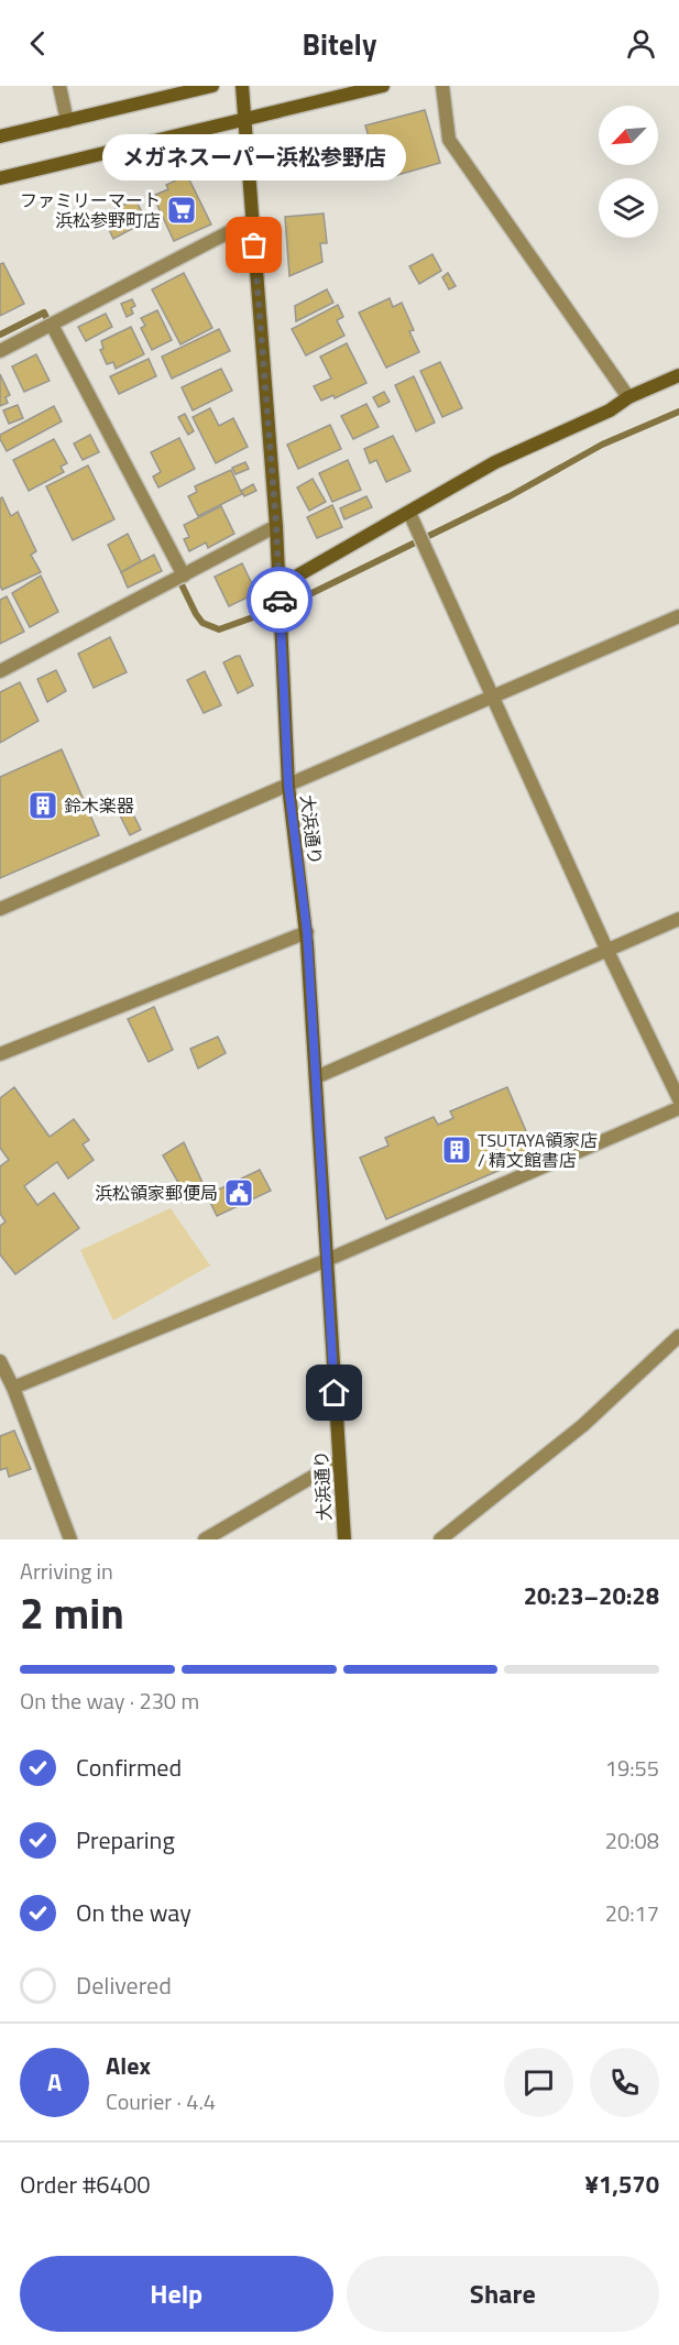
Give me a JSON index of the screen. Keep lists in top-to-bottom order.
{
  "streets": {
    "street": ["大浜通り"]
  },
  "places": {
    "supermarket": ["ファミリーマート 浜松参野町店"],
    "other": ["メガネスーパー浜松参野店"],
    "building": ["鈴木楽器", "TSUTAYA領家店 / 精文館書店"],
    "public building": ["浜松領家郵便局"]
  },
  "north": "bottom left",
  "page": {
    "header": "Bitely",
    "bubble": "メガネスーパー浜松参野店",
    "heading": ["2 min", "Arriving in", "20:23–20:28"],
    "panel": [
      "Alex",
      "Courier · 4.4",
      "Order #6400",
      "¥1,570"
    ],
    "bar": "On the way · 230 m",
    "list": [
      ["Confirmed", "19:55"],
      ["Preparing", "20:08"],
      ["On the way", "20:17"],
      "Delivered"
    ],
    "round": "A",
    "buttons": ["Help", "Share"]
  }
}
